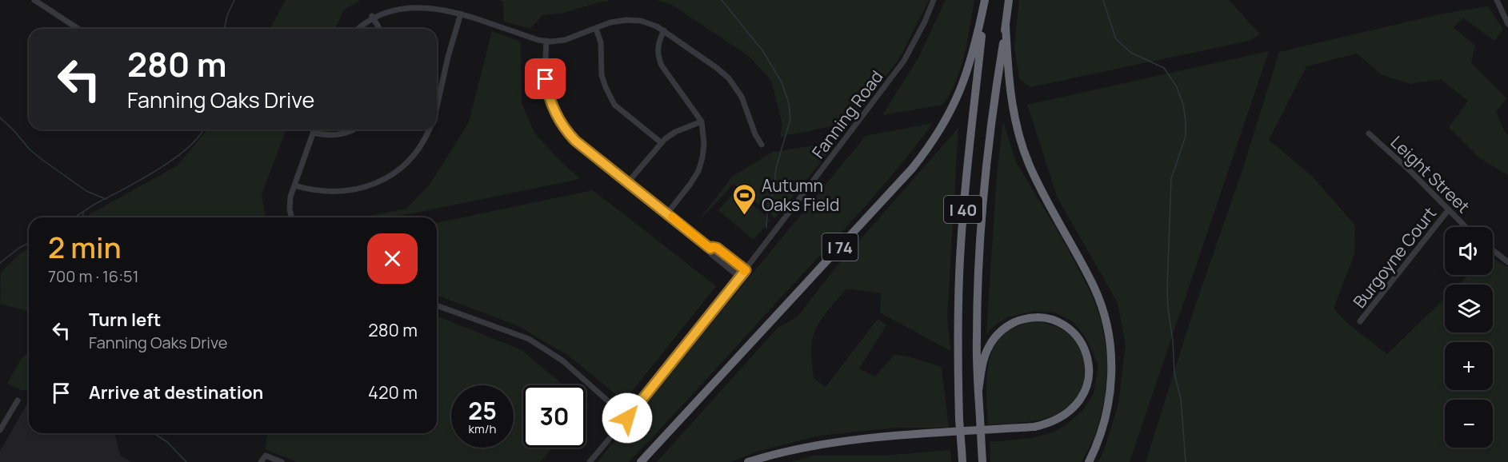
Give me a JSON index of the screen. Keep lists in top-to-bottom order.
{
  "streets": {
    "highway": ["I 40", "I 74"],
    "street": ["Fanning Road", "Leight Street", "Burgoyne Court"]
  },
  "crossings": [
    ["Leight Street", "Burgoyne Court"],
    ["I 40", "I 74"]
  ],
  "places": {
    "sports": ["Autumn Oaks Field"]
  },
  "page": {
    "turn": ["280 m", "Fanning Oaks Drive"],
    "heading": ["2 min", "700 m · 16:51"],
    "map_buttons": ["+", "−"],
    "list": [
      {
        "name": "Turn left",
        "note": "Fanning Oaks Drive",
        "value": "280 m"
      },
      {
        "name": "Arrive at destination",
        "value": "420 m"
      }
    ],
    "speed": "25 km/h",
    "limit": "30"
  }
}
